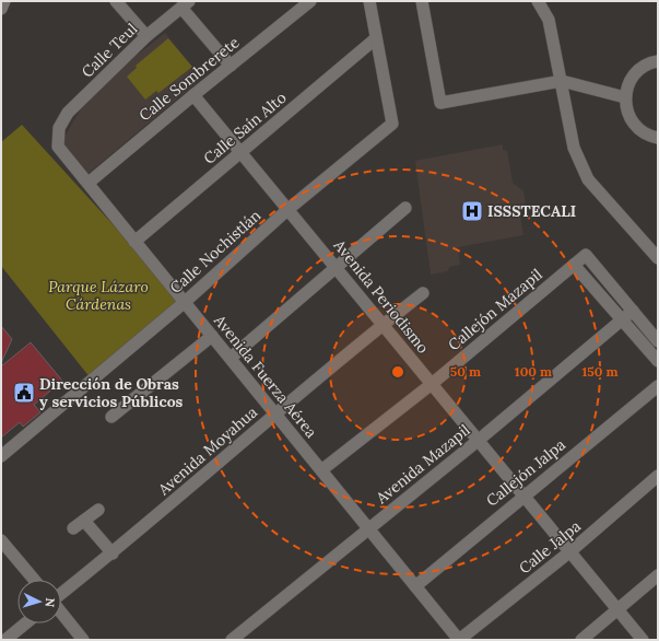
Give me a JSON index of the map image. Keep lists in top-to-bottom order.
{
  "streets": {
    "street": [
      "Calle Teul",
      "Calle Sombrerete",
      "Calle Saín Alto",
      "Calle Nochistlán",
      "Avenida Periodismo",
      "Callejón Mazapil",
      "Avenida Fuerza Aérea",
      "Avenida Moyahua",
      "Avenida Mazapil",
      "Callejón Jalpa",
      "Calle Jalpa"
    ]
  },
  "crossings": [
    ["Calle Teul", "Avenida Fuerza Aérea"],
    ["Calle Sombrerete", "Avenida Periodismo"],
    ["Calle Sombrerete", "Avenida Fuerza Aérea"],
    ["Calle Saín Alto", "Calle Nochistlán"],
    ["Calle Saín Alto", "Avenida Periodismo"],
    ["Calle Saín Alto", "Avenida Fuerza Aérea"],
    ["Calle Nochistlán", "Avenida Periodismo"],
    ["Calle Nochistlán", "Avenida Fuerza Aérea"],
    ["Avenida Periodismo", "Callejón Mazapil"],
    ["Avenida Periodismo", "Avenida Moyahua"],
    ["Avenida Periodismo", "Avenida Mazapil"],
    ["Avenida Periodismo", "Callejón Jalpa"],
    ["Avenida Periodismo", "Calle Jalpa"],
    ["Callejón Mazapil", "Avenida Fuerza Aérea"],
    ["Callejón Mazapil", "Avenida Mazapil"],
    ["Avenida Fuerza Aérea", "Avenida Moyahua"],
    ["Avenida Fuerza Aérea", "Avenida Mazapil"],
    ["Avenida Fuerza Aérea", "Callejón Jalpa"],
    ["Avenida Fuerza Aérea", "Calle Jalpa"]
  ],
  "parks": ["Parque Lázaro Cárdenas"],
  "places": {
    "hospital": ["ISSSTECALI"],
    "public building": ["Dirección de Obras y servicios Públicos"]
  },
  "north": "right",
  "rings": ["50 m", "100 m", "150 m"]
}
